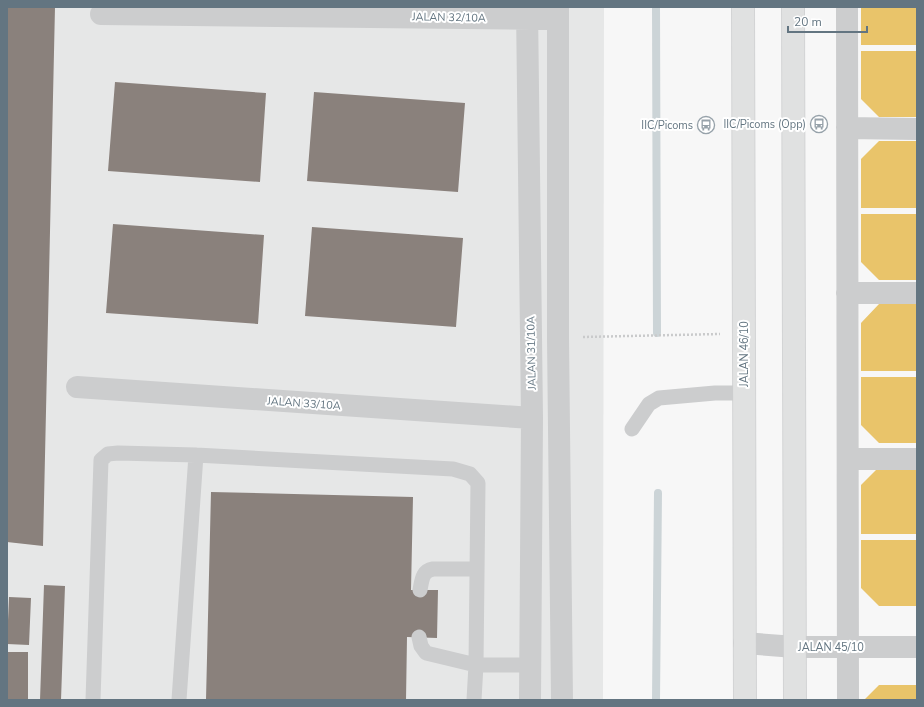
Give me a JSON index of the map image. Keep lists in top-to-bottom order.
{
  "streets": {
    "main road": ["JALAN 46/10"],
    "street": [
      "JALAN 32/10A",
      "JALAN 31/10A",
      "JALAN 33/10A",
      "JALAN 45/10"
    ]
  },
  "crossings": [
    ["JALAN 32/10A", "JALAN 31/10A"],
    ["JALAN 31/10A", "JALAN 33/10A"],
    ["JALAN 46/10", "JALAN 45/10"]
  ],
  "places": {
    "bus stop": ["IIC/Picoms (Opp)", "IIC/Picoms"]
  },
  "scale_bar": "20 m"
}
